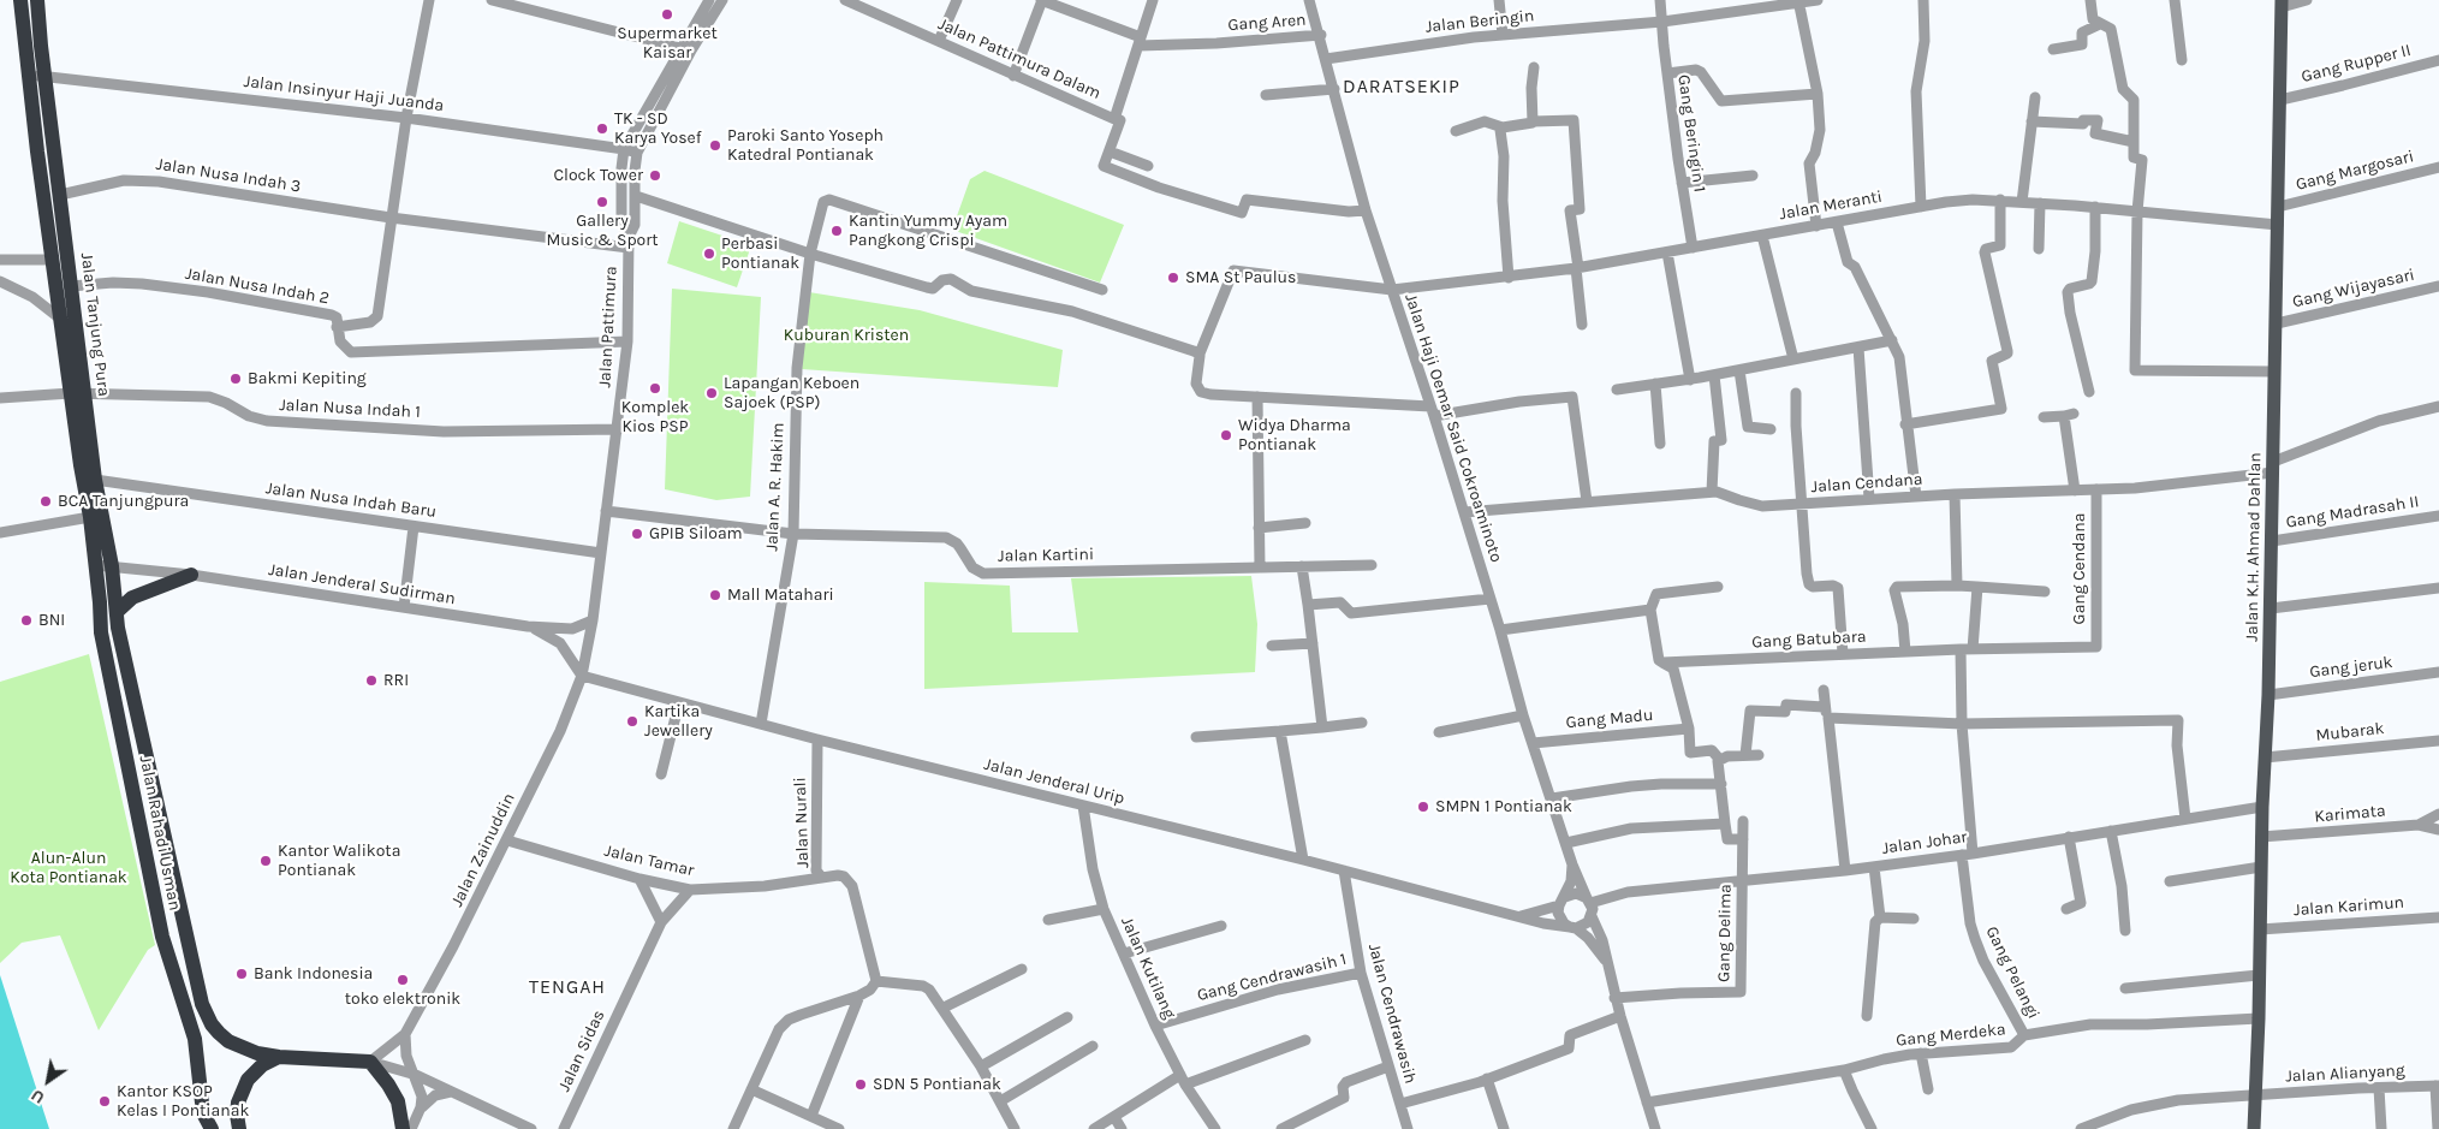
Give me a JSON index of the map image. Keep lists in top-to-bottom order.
{
  "streets": {
    "highway": ["Jalan Tanjung Pura", "Jalan Rahadi Usman"],
    "main road": ["Jalan K.H. Ahmad Dahlan"],
    "street": [
      "Jalan Beringin",
      "Gang Aren",
      "Jalan Pattimura Dalam",
      "Gang Rupper II",
      "Jalan Insinyur Haji Juanda",
      "Gang Beringin 1",
      "Gang Margosari",
      "Jalan Nusa Indah 3",
      "Jalan Meranti",
      "Jalan Nusa Indah 2",
      "Gang Wijayasari",
      "Jalan Pattimura",
      "Jalan Nusa Indah 1",
      "Jalan Haji Oemar Said Cokroaminoto",
      "Jalan Cendana",
      "Jalan A. R. Hakim",
      "Jalan Nusa Indah Baru",
      "Gang Madrasah II",
      "Jalan Kartini",
      "Gang Cendana",
      "Jalan Jenderal Sudirman",
      "Gang Batubara",
      "Gang jeruk",
      "Gang Madu",
      "Mubarak",
      "Jalan Jenderal Urip",
      "Karimata",
      "Jalan Nurali",
      "Jalan Johar",
      "Jalan Zainuddin",
      "Jalan Tamar",
      "Jalan Karimun",
      "Gang Delima",
      "Jalan Kutilang",
      "Gang Pelangi",
      "Gang Cendrawasih 1",
      "Jalan Cendrawasih",
      "Gang Merdeka",
      "Jalan Sidas",
      "Jalan Alianyang"
    ]
  },
  "crossings": [
    ["Jalan Beringin", "Gang Beringin 1"],
    ["Jalan Beringin", "Jalan Haji Oemar Said Cokroaminoto"],
    ["Gang Aren", "Jalan Haji Oemar Said Cokroaminoto"],
    ["Gang Rupper II", "Jalan K.H. Ahmad Dahlan"],
    ["Jalan Insinyur Haji Juanda", "Jalan Tanjung Pura"],
    ["Jalan Insinyur Haji Juanda", "Jalan Pattimura"],
    ["Gang Beringin 1", "Jalan Meranti"],
    ["Gang Margosari", "Jalan K.H. Ahmad Dahlan"],
    ["Jalan Nusa Indah 3", "Jalan Tanjung Pura"],
    ["Jalan Nusa Indah 3", "Jalan Pattimura"],
    ["Jalan Meranti", "Jalan Haji Oemar Said Cokroaminoto"],
    ["Jalan Meranti", "Jalan K.H. Ahmad Dahlan"],
    ["Jalan Nusa Indah 2", "Jalan Tanjung Pura"],
    ["Jalan Nusa Indah 2", "Jalan Pattimura"],
    ["Gang Wijayasari", "Jalan K.H. Ahmad Dahlan"],
    ["Jalan Tanjung Pura", "Jalan Nusa Indah 1"],
    ["Jalan Tanjung Pura", "Jalan Nusa Indah Baru"],
    ["Jalan Tanjung Pura", "Jalan Jenderal Sudirman"],
    ["Jalan Tanjung Pura", "Jalan Rahadi Usman"],
    ["Jalan Pattimura", "Jalan Nusa Indah 1"],
    ["Jalan Pattimura", "Jalan Nusa Indah Baru"],
    ["Jalan Pattimura", "Jalan Kartini"],
    ["Jalan Pattimura", "Jalan Jenderal Sudirman"],
    ["Jalan Pattimura", "Jalan Jenderal Urip"],
    ["Jalan Pattimura", "Jalan Zainuddin"],
    ["Jalan Haji Oemar Said Cokroaminoto", "Jalan Cendana"],
    ["Jalan Haji Oemar Said Cokroaminoto", "Gang Madu"],
    ["Jalan Haji Oemar Said Cokroaminoto", "Jalan Jenderal Urip"],
    ["Jalan Haji Oemar Said Cokroaminoto", "Jalan Johar"],
    ["Jalan Cendana", "Jalan K.H. Ahmad Dahlan"],
    ["Jalan Cendana", "Gang Cendana"],
    ["Jalan A. R. Hakim", "Jalan Kartini"],
    ["Jalan A. R. Hakim", "Jalan Jenderal Urip"],
    ["Gang Madrasah II", "Jalan K.H. Ahmad Dahlan"],
    ["Jalan K.H. Ahmad Dahlan", "Gang jeruk"],
    ["Jalan K.H. Ahmad Dahlan", "Mubarak"],
    ["Jalan K.H. Ahmad Dahlan", "Karimata"],
    ["Jalan K.H. Ahmad Dahlan", "Jalan Johar"],
    ["Jalan K.H. Ahmad Dahlan", "Jalan Karimun"],
    ["Jalan K.H. Ahmad Dahlan", "Gang Merdeka"],
    ["Jalan K.H. Ahmad Dahlan", "Jalan Alianyang"],
    ["Gang Cendana", "Gang Batubara"],
    ["Jalan Jenderal Sudirman", "Jalan Jenderal Urip"],
    ["Jalan Jenderal Sudirman", "Jalan Zainuddin"],
    ["Jalan Jenderal Urip", "Jalan Nurali"],
    ["Jalan Jenderal Urip", "Jalan Johar"],
    ["Jalan Jenderal Urip", "Jalan Zainuddin"],
    ["Jalan Jenderal Urip", "Jalan Kutilang"],
    ["Jalan Jenderal Urip", "Jalan Cendrawasih"],
    ["Jalan Nurali", "Jalan Tamar"],
    ["Jalan Johar", "Gang Delima"],
    ["Jalan Johar", "Gang Pelangi"],
    ["Jalan Zainuddin", "Jalan Tamar"],
    ["Jalan Tamar", "Jalan Sidas"],
    ["Jalan Kutilang", "Gang Cendrawasih 1"],
    ["Gang Pelangi", "Gang Merdeka"],
    ["Gang Cendrawasih 1", "Jalan Cendrawasih"]
  ],
  "districts": ["DARATSEKIP", "TENGAH"],
  "parks": ["Kuburan Kristen", "Alun-Alun Kota Pontianak"],
  "places": [
    "Supermarket Kaisar",
    "TK - SD Karya Yosef",
    "Paroki Santo Yoseph Katedral Pontianak",
    "Clock Tower",
    "Gallery Music & Sport",
    "Kantin Yummy Ayam Pangkong Crispi",
    "Perbasi Pontianak",
    "SMA St Paulus",
    "Bakmi Kepiting",
    "Komplek Kios PSP",
    "Lapangan Keboen Sajoek (PSP)",
    "Widya Dharma Pontianak",
    "BCA Tanjungpura",
    "GPIB Siloam",
    "Mall Matahari",
    "BNI",
    "RRI",
    "Kartika Jewellery",
    "SMPN 1 Pontianak",
    "Kantor Walikota Pontianak",
    "Bank Indonesia",
    "toko elektronik",
    "SDN 5 Pontianak",
    "Kantor KSOP Kelas I Pontianak"
  ],
  "north": "bottom left"
}
